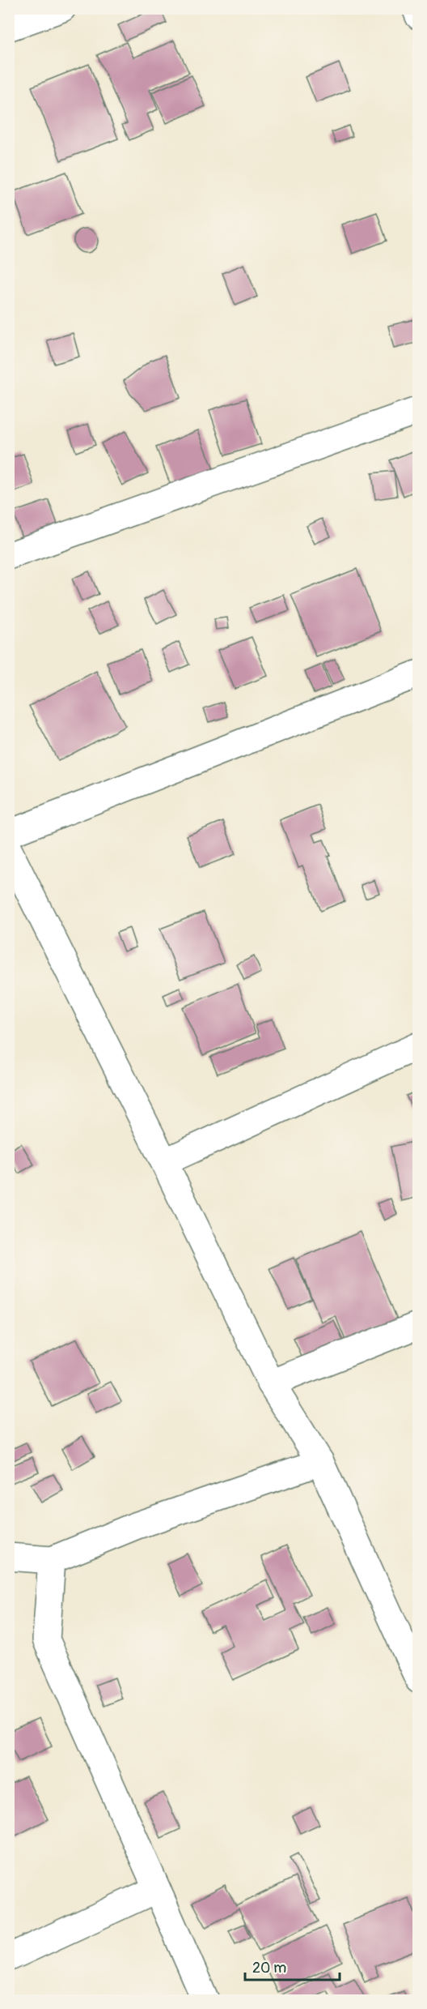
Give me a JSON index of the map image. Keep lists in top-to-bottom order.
{
  "scale_bar": "20 m"
}
